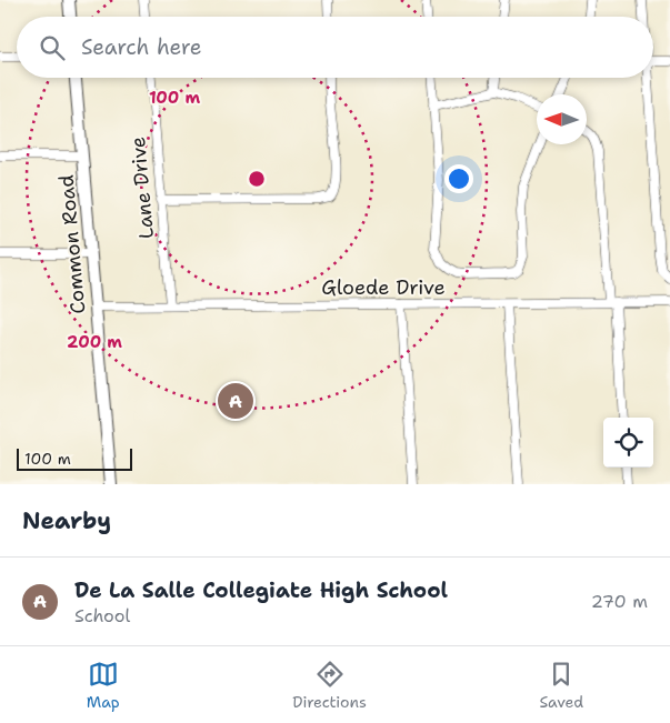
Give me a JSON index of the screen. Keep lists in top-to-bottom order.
{
  "streets": {
    "street": ["Lane Drive", "Common Road", "Gloede Drive"]
  },
  "crossings": [
    ["Lane Drive", "Gloede Drive"],
    ["Common Road", "Gloede Drive"]
  ],
  "scale_bar": "100 m",
  "north": "left",
  "page": {
    "search": "Search here",
    "pins": "A",
    "scale": "100 m",
    "heading": "Nearby",
    "list": [
      {
        "mark": "A",
        "name": "De La Salle Collegiate High School",
        "note": "School",
        "value": "270 m"
      }
    ],
    "nav": ["Map", "Directions", "Saved"]
  },
  "rings": ["100 m", "200 m"]
}
